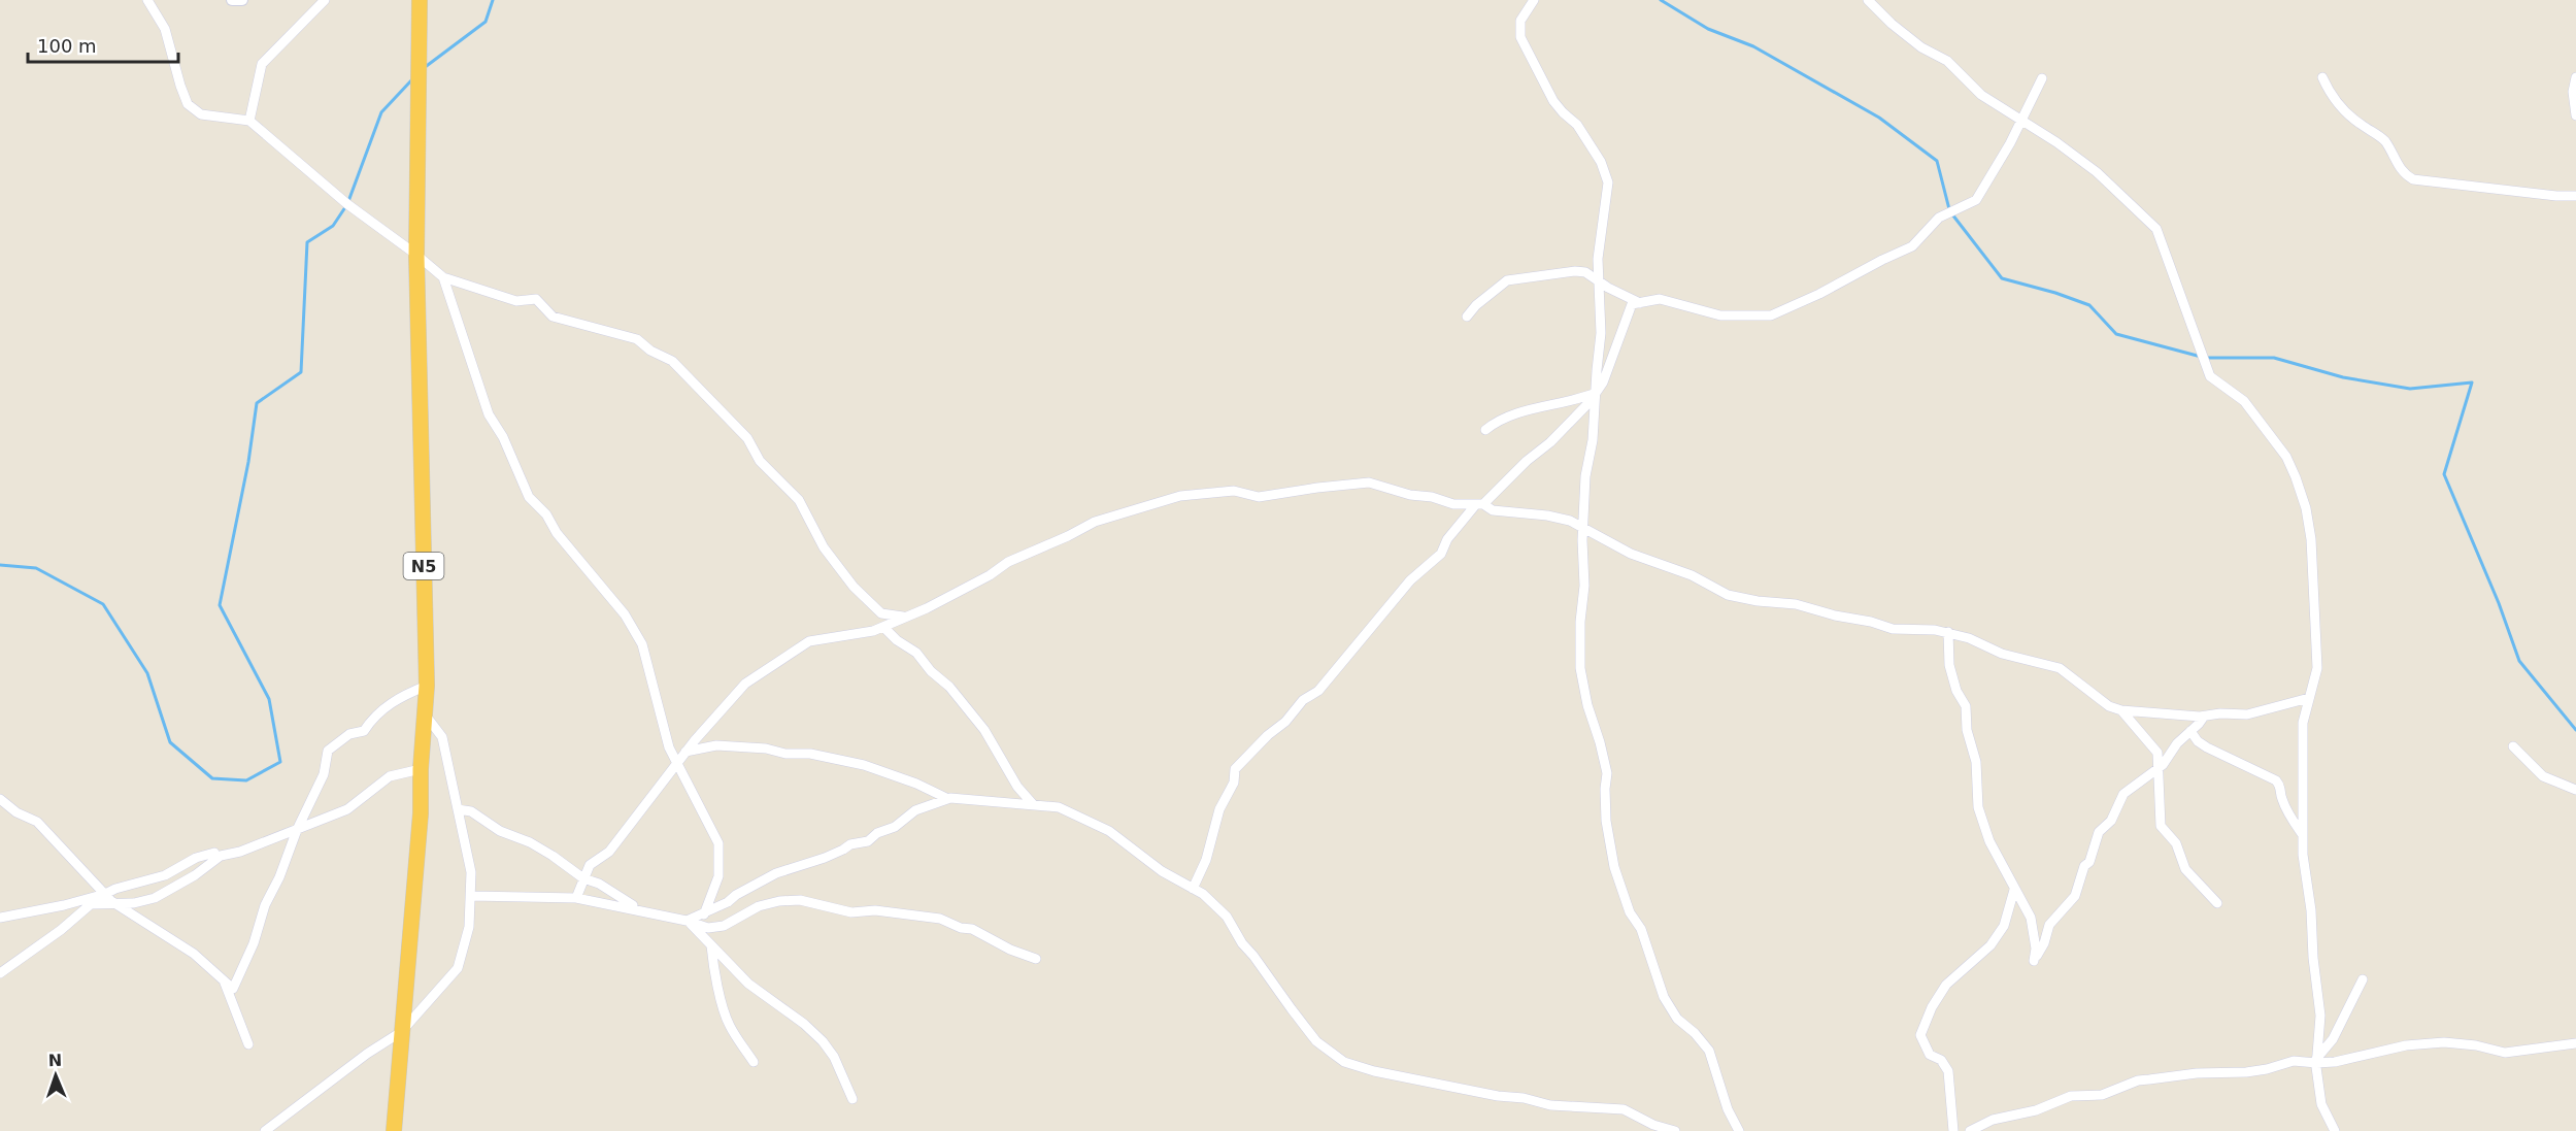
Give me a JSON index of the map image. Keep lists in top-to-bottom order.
{
  "streets": {
    "highway": ["N5"]
  },
  "scale_bar": "100 m",
  "north": "top"
}
